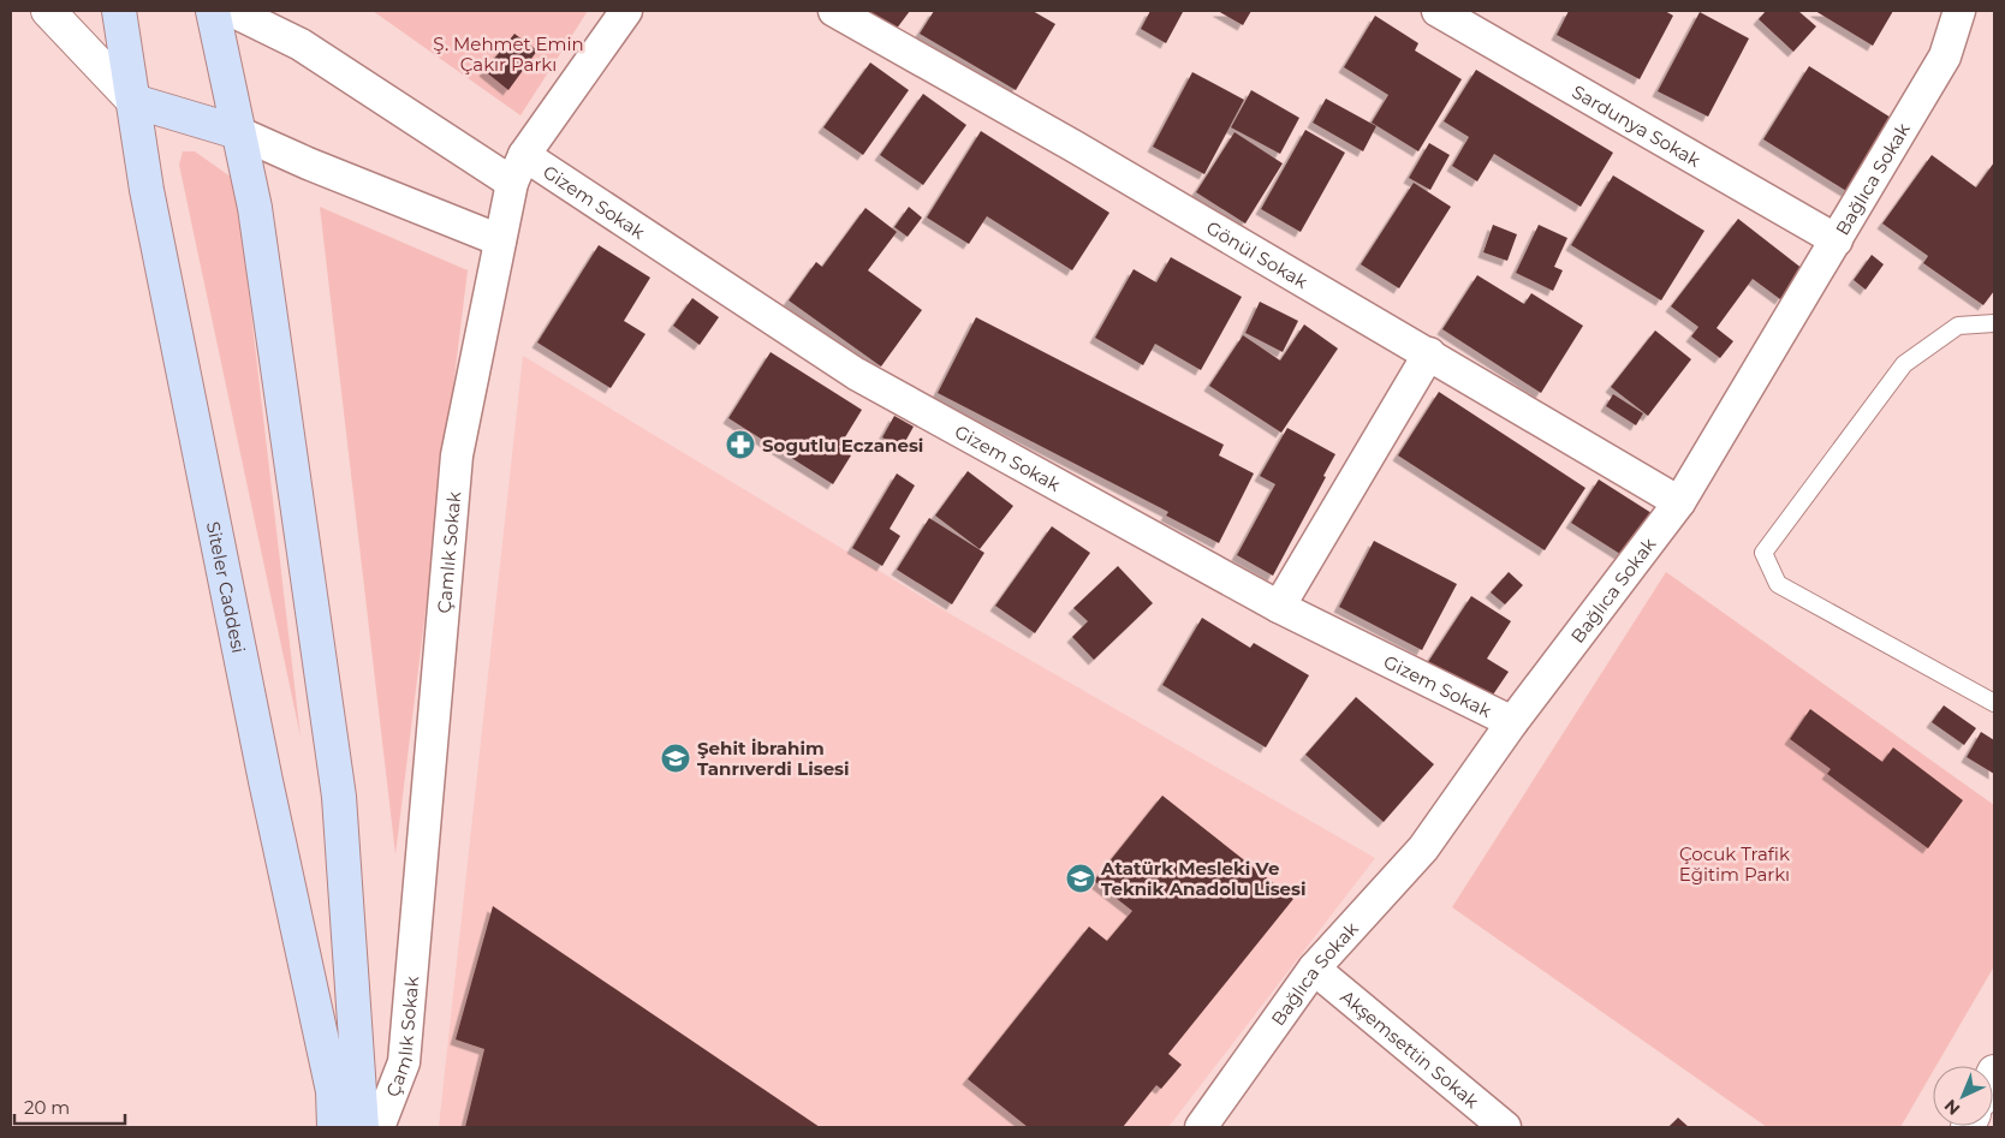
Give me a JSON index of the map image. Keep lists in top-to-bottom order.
{
  "streets": {
    "main road": ["Siteler Caddesi"],
    "street": [
      "Sardunya Sokak",
      "Bağlıca Sokak",
      "Gizem Sokak",
      "Gönül Sokak",
      "Çamlık Sokak",
      "Akşemsettin Sokak"
    ]
  },
  "crossings": [
    ["Sardunya Sokak", "Bağlıca Sokak"],
    ["Bağlıca Sokak", "Gizem Sokak"],
    ["Bağlıca Sokak", "Gönül Sokak"],
    ["Bağlıca Sokak", "Akşemsettin Sokak"],
    ["Gizem Sokak", "Çamlık Sokak"]
  ],
  "parks": ["Ş. Mehmet Emin Çakır Parkı", "Çocuk Trafik Eğitim Parkı"],
  "places": {
    "pharmacy": ["Sogutlu Eczanesi"],
    "school or university": ["Şehit İbrahim Tanrıverdi Lisesi", "Atatürk Mesleki Ve Teknik Anadolu Lisesi"]
  },
  "scale_bar": "20 m",
  "north": "bottom left"
}
